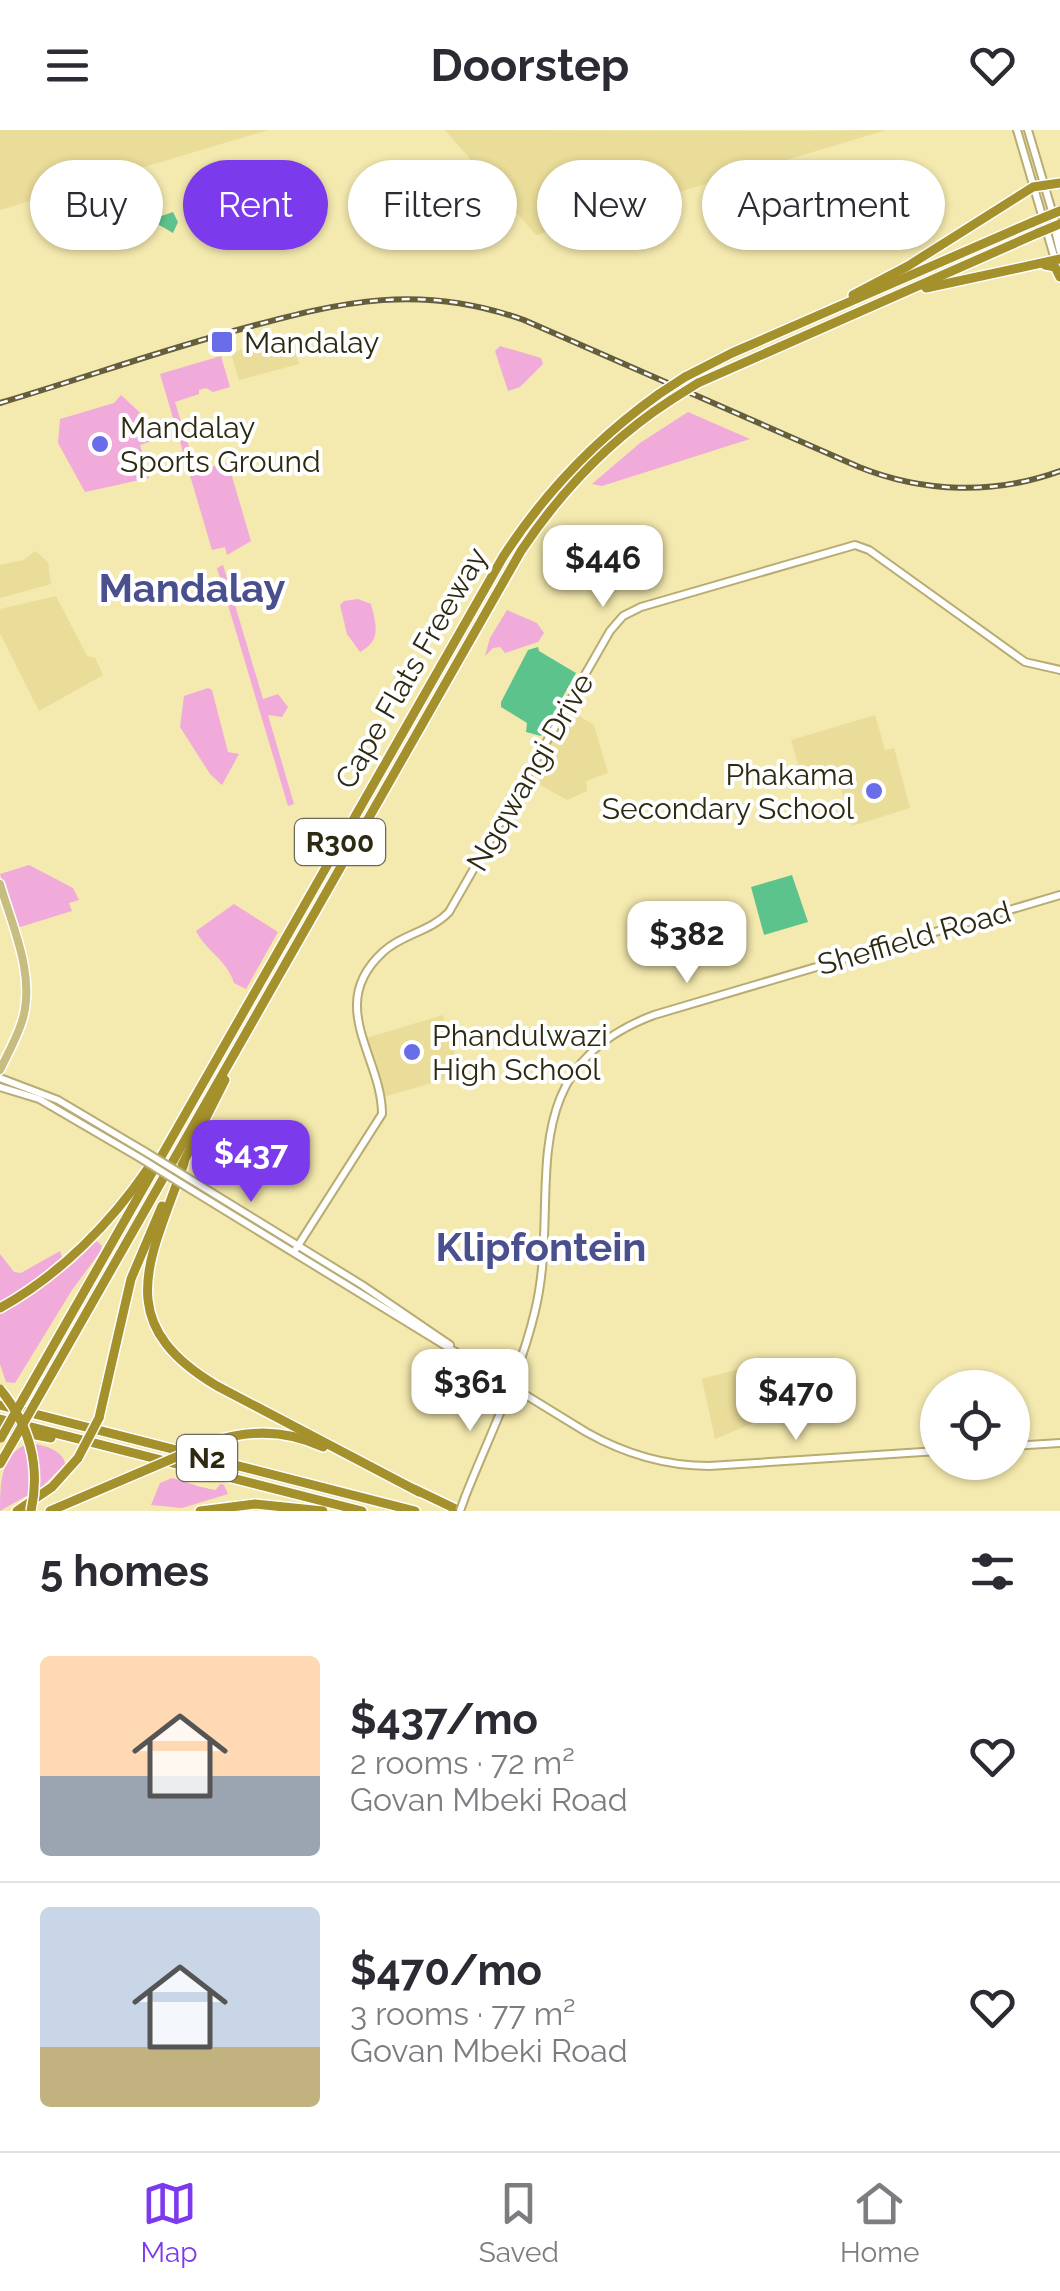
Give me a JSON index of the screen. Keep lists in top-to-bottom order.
{
  "streets": {
    "highway": ["Cape Flats Freeway", "R300", "N2"],
    "street": ["Ngqwangi Drive", "Sheffield Road"]
  },
  "crossings": [
    ["Cape Flats Freeway", "N2"]
  ],
  "districts": ["Mandalay", "Klipfontein"],
  "places": {
    "transit": ["Mandalay"],
    "other": ["Mandalay Sports Ground", "Phakama Secondary School", "Phandulwazi High School"]
  },
  "page": {
    "header": "Doorstep",
    "chip": [
      "Buy",
      "Rent",
      "Filters",
      "New",
      "Apartment"
    ],
    "price": [
      "$446",
      "$382",
      "$437",
      "$361",
      "$470"
    ],
    "heading": "5 homes",
    "list": [
      {
        "name": "$437/mo",
        "note": "2 rooms · 72 m² · Govan Mbeki Road"
      },
      {
        "name": "$470/mo",
        "note": "3 rooms · 77 m² · Govan Mbeki Road"
      }
    ],
    "tabs": ["Map", "Saved", "Home"]
  }
}
